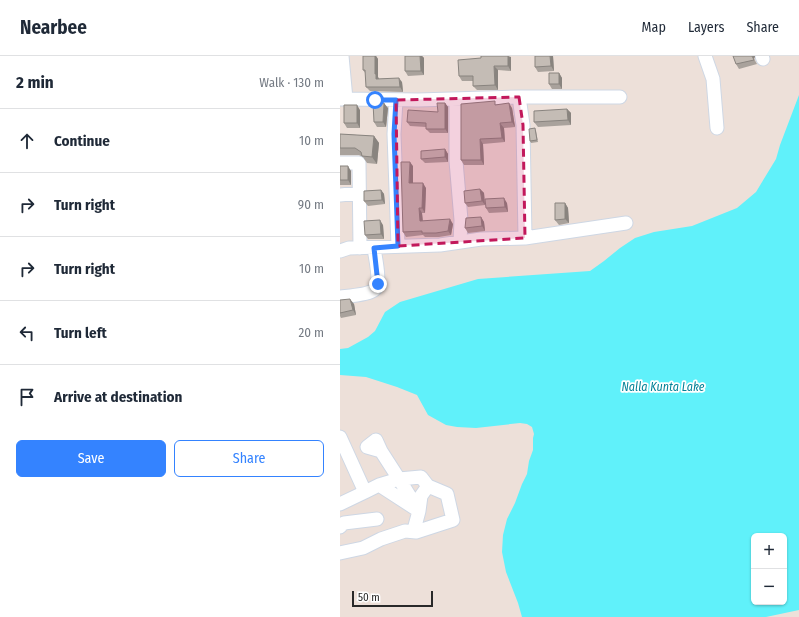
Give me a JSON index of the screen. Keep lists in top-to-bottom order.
{
  "water": ["Nalla Kunta Lake"],
  "scale_bar": "50 m",
  "page": {
    "header": "Nearbee",
    "nav": ["Map", "Layers", "Share"],
    "heading": ["2 min", "Walk · 130 m"],
    "list": [
      ["Continue", "10 m"],
      ["Turn right", "90 m"],
      ["Turn right", "10 m"],
      ["Turn left", "20 m"],
      "Arrive at destination"
    ],
    "buttons": ["Save", "Share"],
    "map_buttons": ["+", "−"],
    "scale": "50 m"
  }
}
